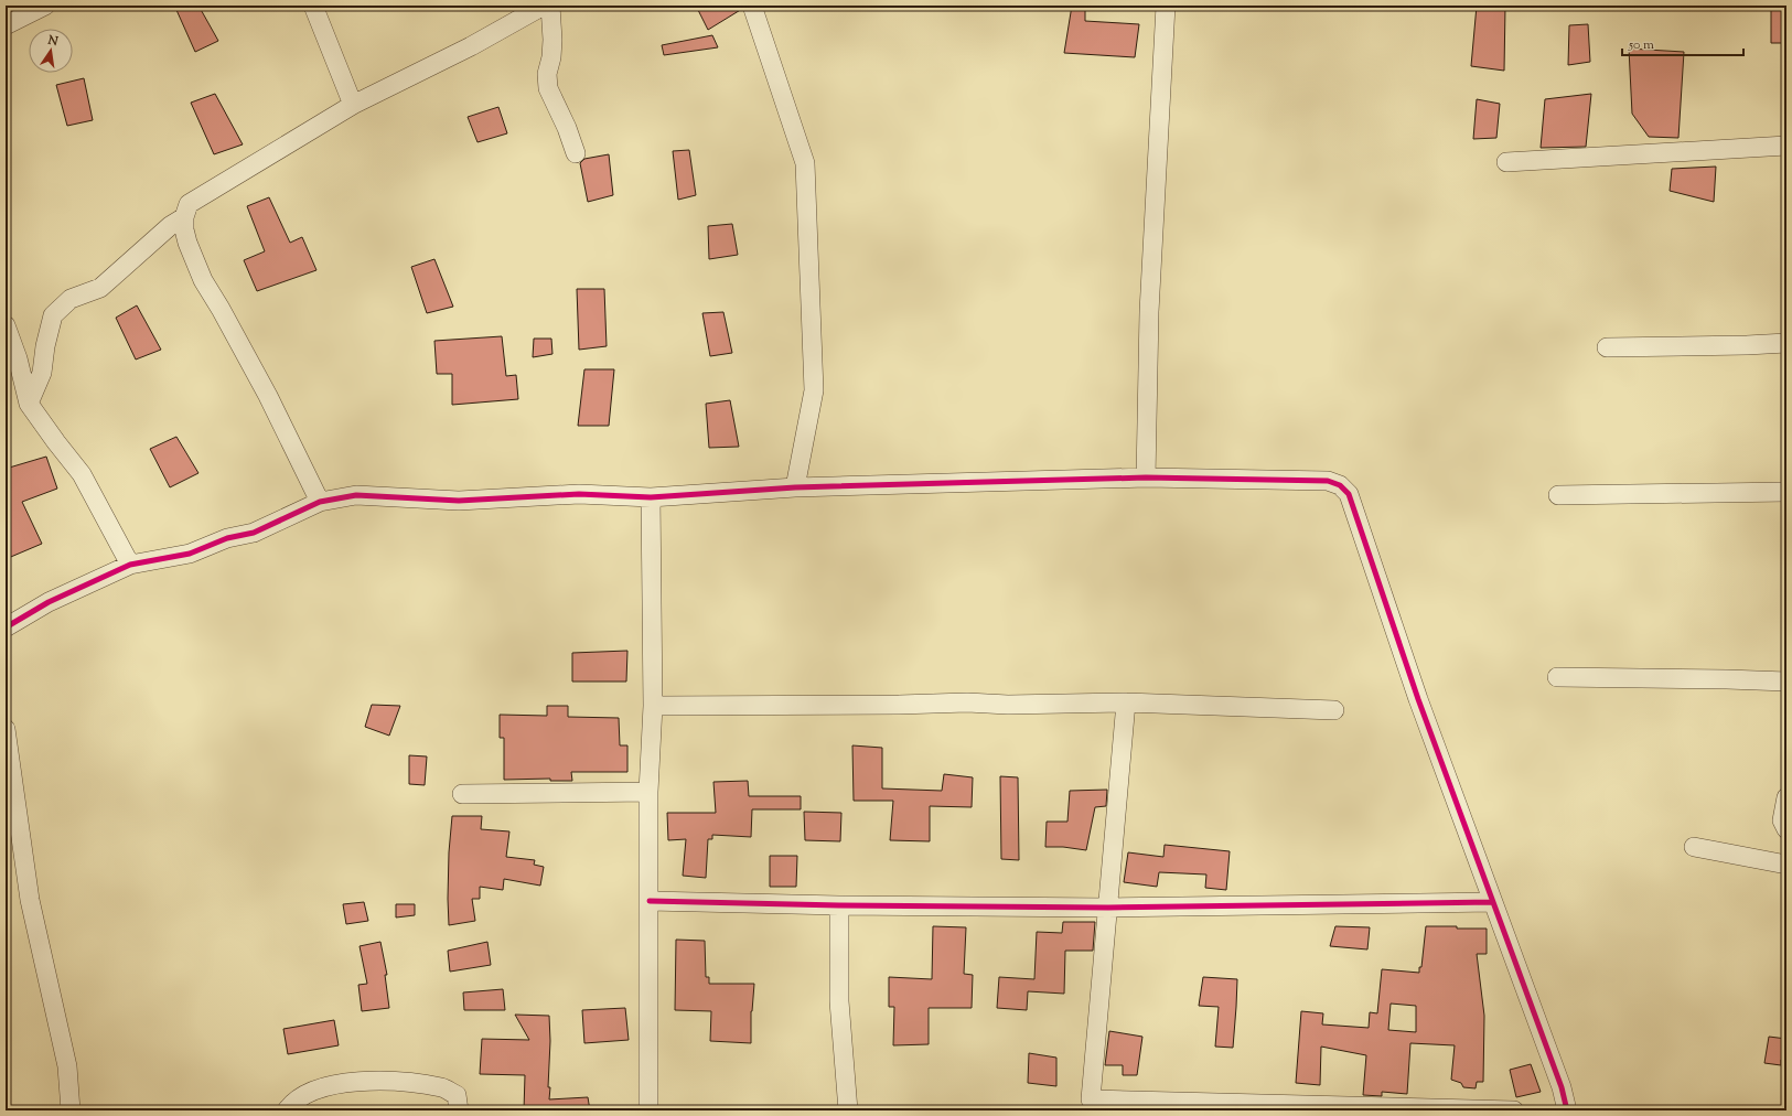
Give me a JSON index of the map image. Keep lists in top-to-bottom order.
{
  "scale_bar": "50 m",
  "north": "top"
}
